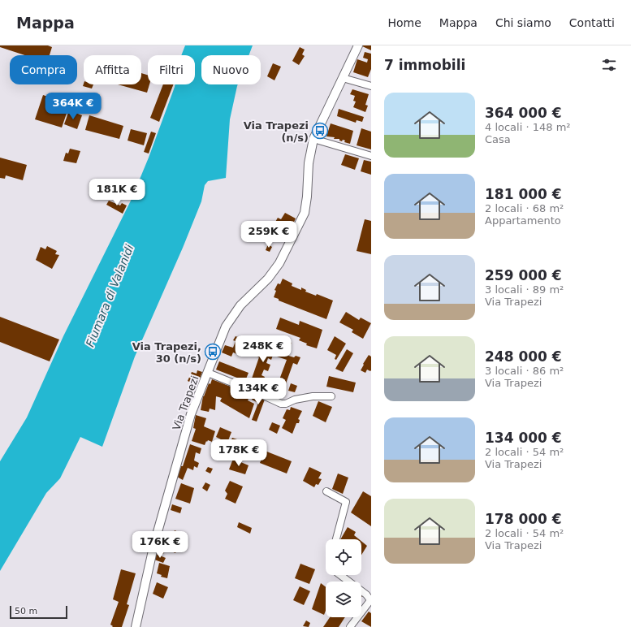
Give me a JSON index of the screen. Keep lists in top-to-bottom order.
{
  "streets": {
    "street": ["Via Trapezi"]
  },
  "water": ["Fiumara di Valanidi"],
  "places": {
    "bus stop": ["Via Trapezi (n/s)", "Via Trapezi, 30 (n/s)"]
  },
  "scale_bar": "50 m",
  "page": {
    "header": "Mappa",
    "nav": [
      "Home",
      "Mappa",
      "Chi siamo",
      "Contatti"
    ],
    "heading": "7 immobili",
    "chip": [
      "Compra",
      "Affitta",
      "Filtri",
      "Nuovo"
    ],
    "list": [
      {
        "name": "364 000 €",
        "note": "4 locali · 148 m² · Casa"
      },
      {
        "name": "181 000 €",
        "note": "2 locali · 68 m² · Appartamento"
      },
      {
        "name": "259 000 €",
        "note": "3 locali · 89 m² · Via Trapezi"
      },
      {
        "name": "248 000 €",
        "note": "3 locali · 86 m² · Via Trapezi"
      },
      {
        "name": "134 000 €",
        "note": "2 locali · 54 m² · Via Trapezi"
      },
      {
        "name": "178 000 €",
        "note": "2 locali · 54 m² · Via Trapezi"
      }
    ],
    "price": [
      "364K €",
      "181K €",
      "259K €",
      "248K €",
      "134K €",
      "178K €",
      "176K €"
    ],
    "scale": "50 m"
  }
}
